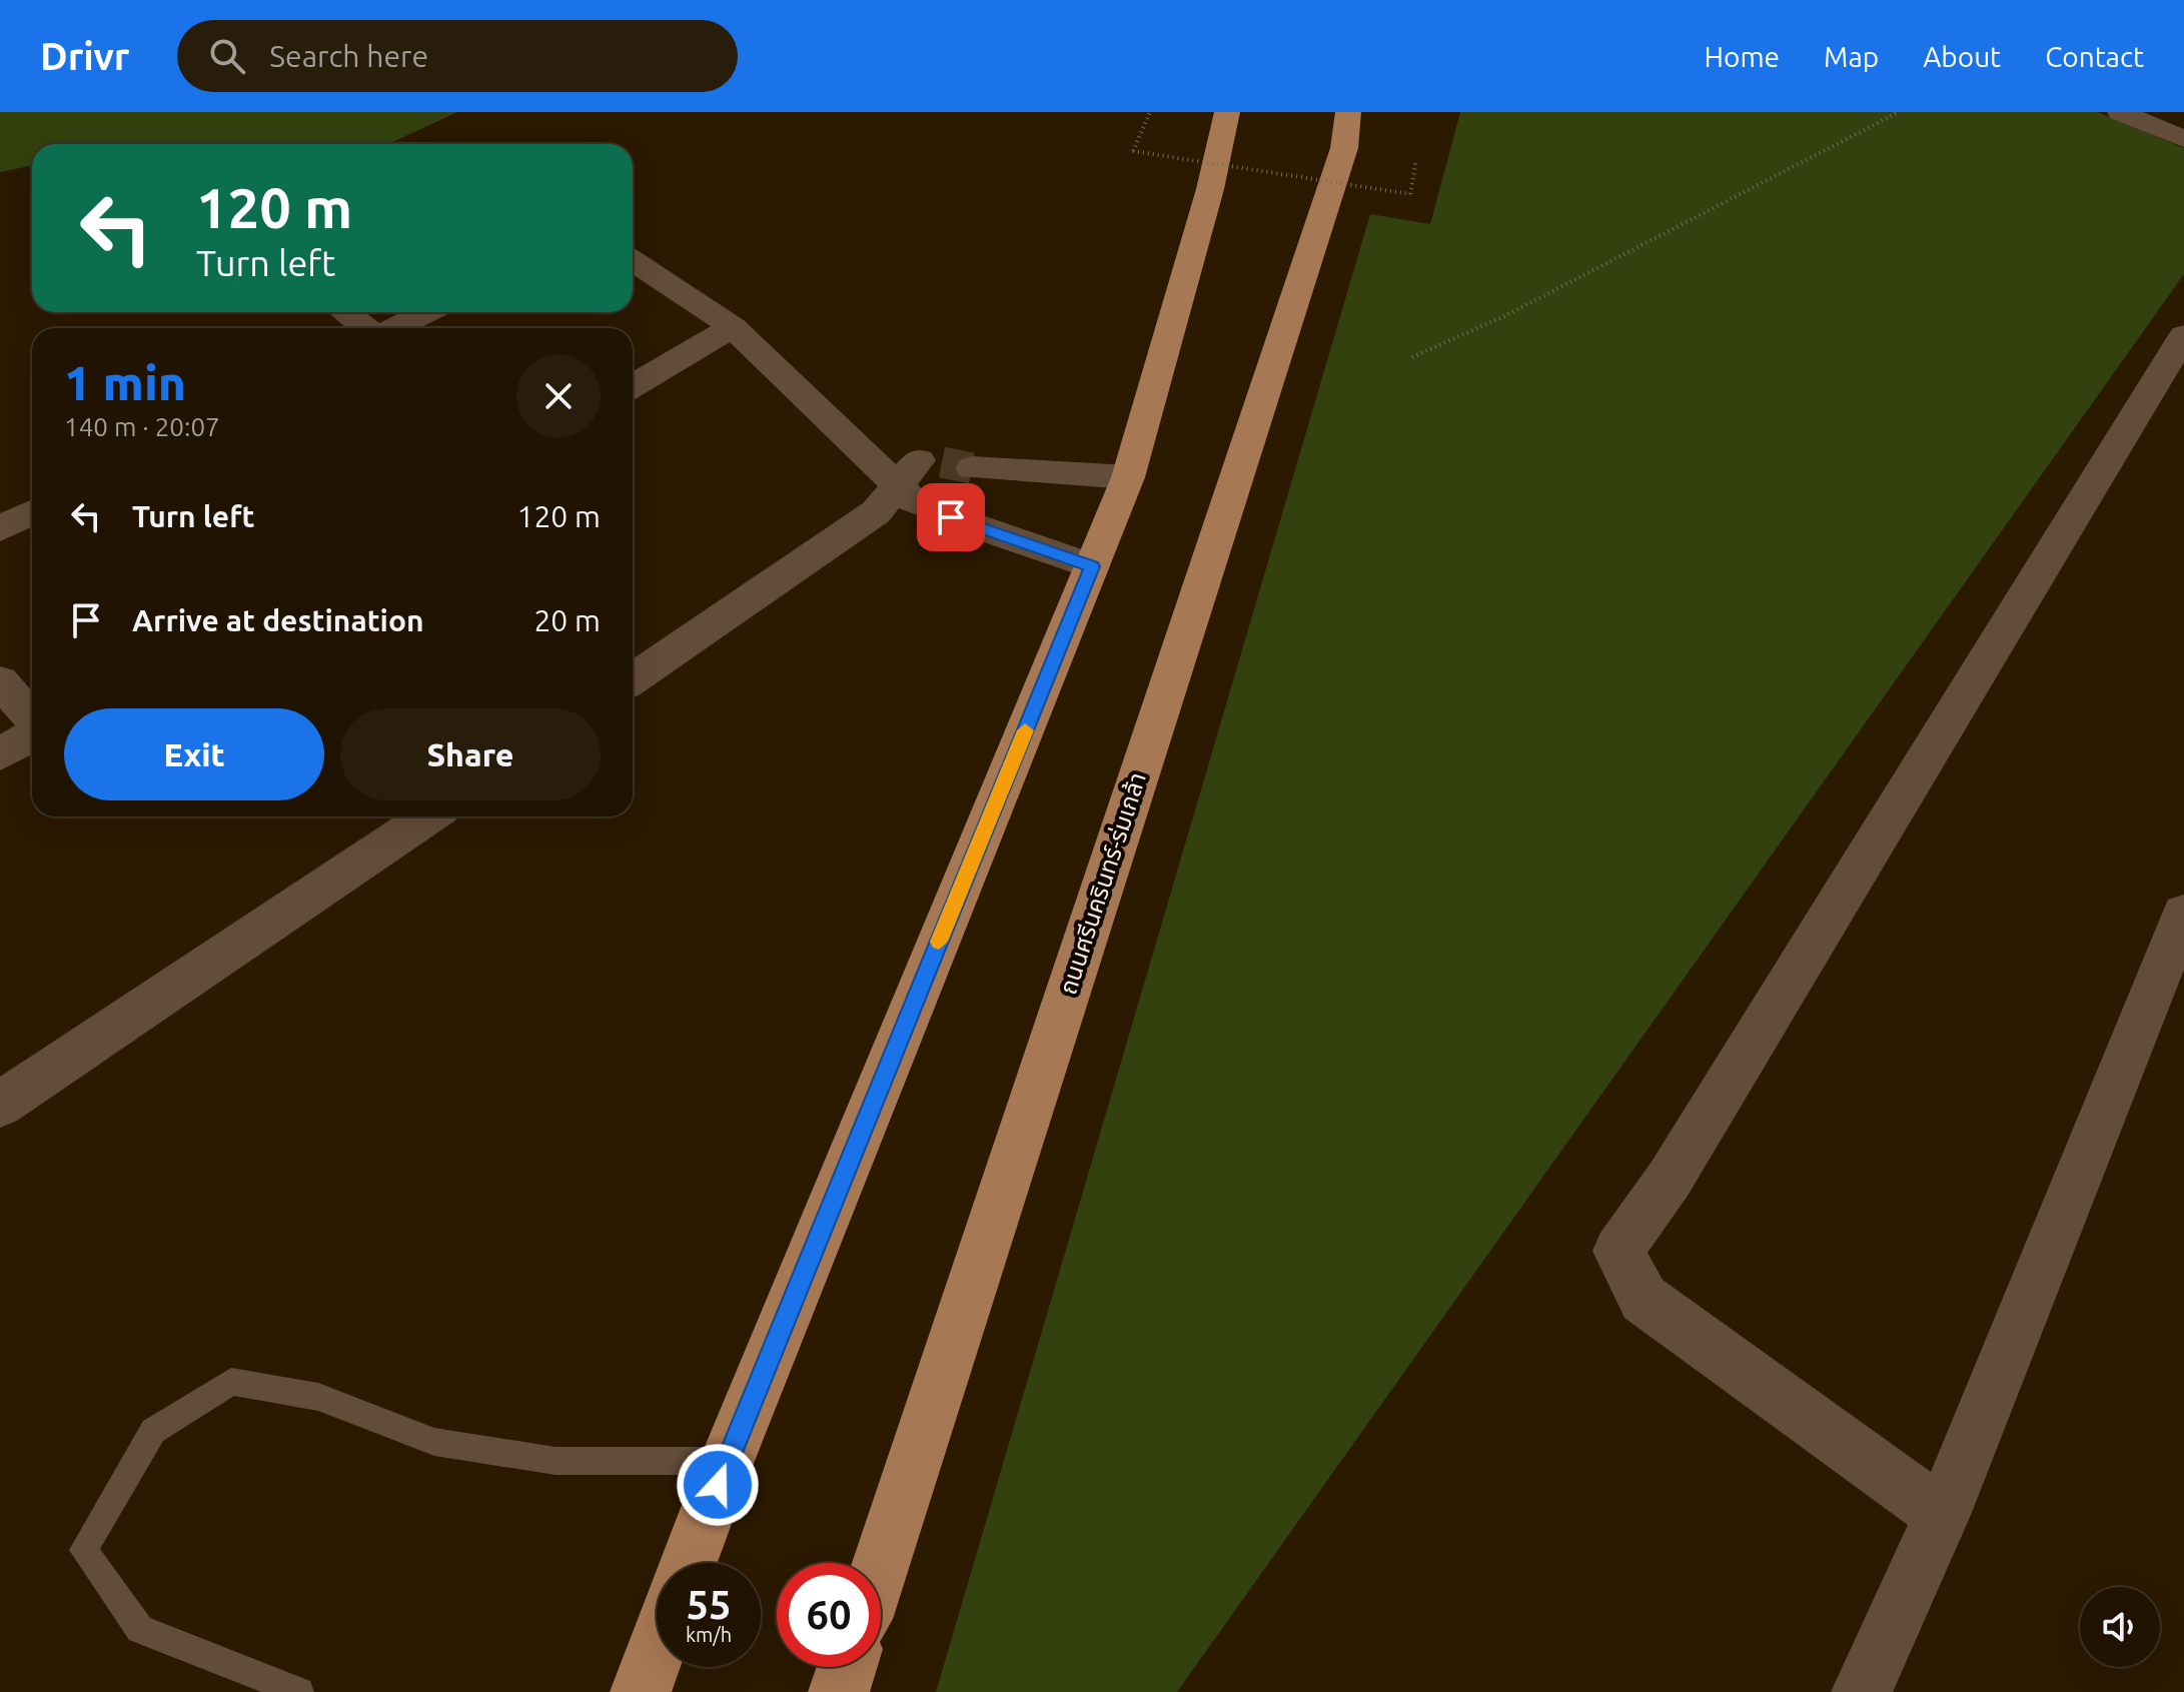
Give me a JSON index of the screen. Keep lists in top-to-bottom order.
{
  "streets": {
    "main road": ["ถนนศรีนครินทร์-ร่มเกล้า"]
  },
  "page": {
    "header": "Drivr",
    "search": "Search here",
    "nav": [
      "Home",
      "Map",
      "About",
      "Contact"
    ],
    "turn": ["120 m", "Turn left"],
    "heading": ["1 min", "140 m · 20:07"],
    "list": [
      {
        "name": "Turn left",
        "value": "120 m"
      },
      {
        "name": "Arrive at destination",
        "value": "20 m"
      }
    ],
    "buttons": ["Exit", "Share"],
    "speed": "55 km/h",
    "limit": "60"
  }
}
